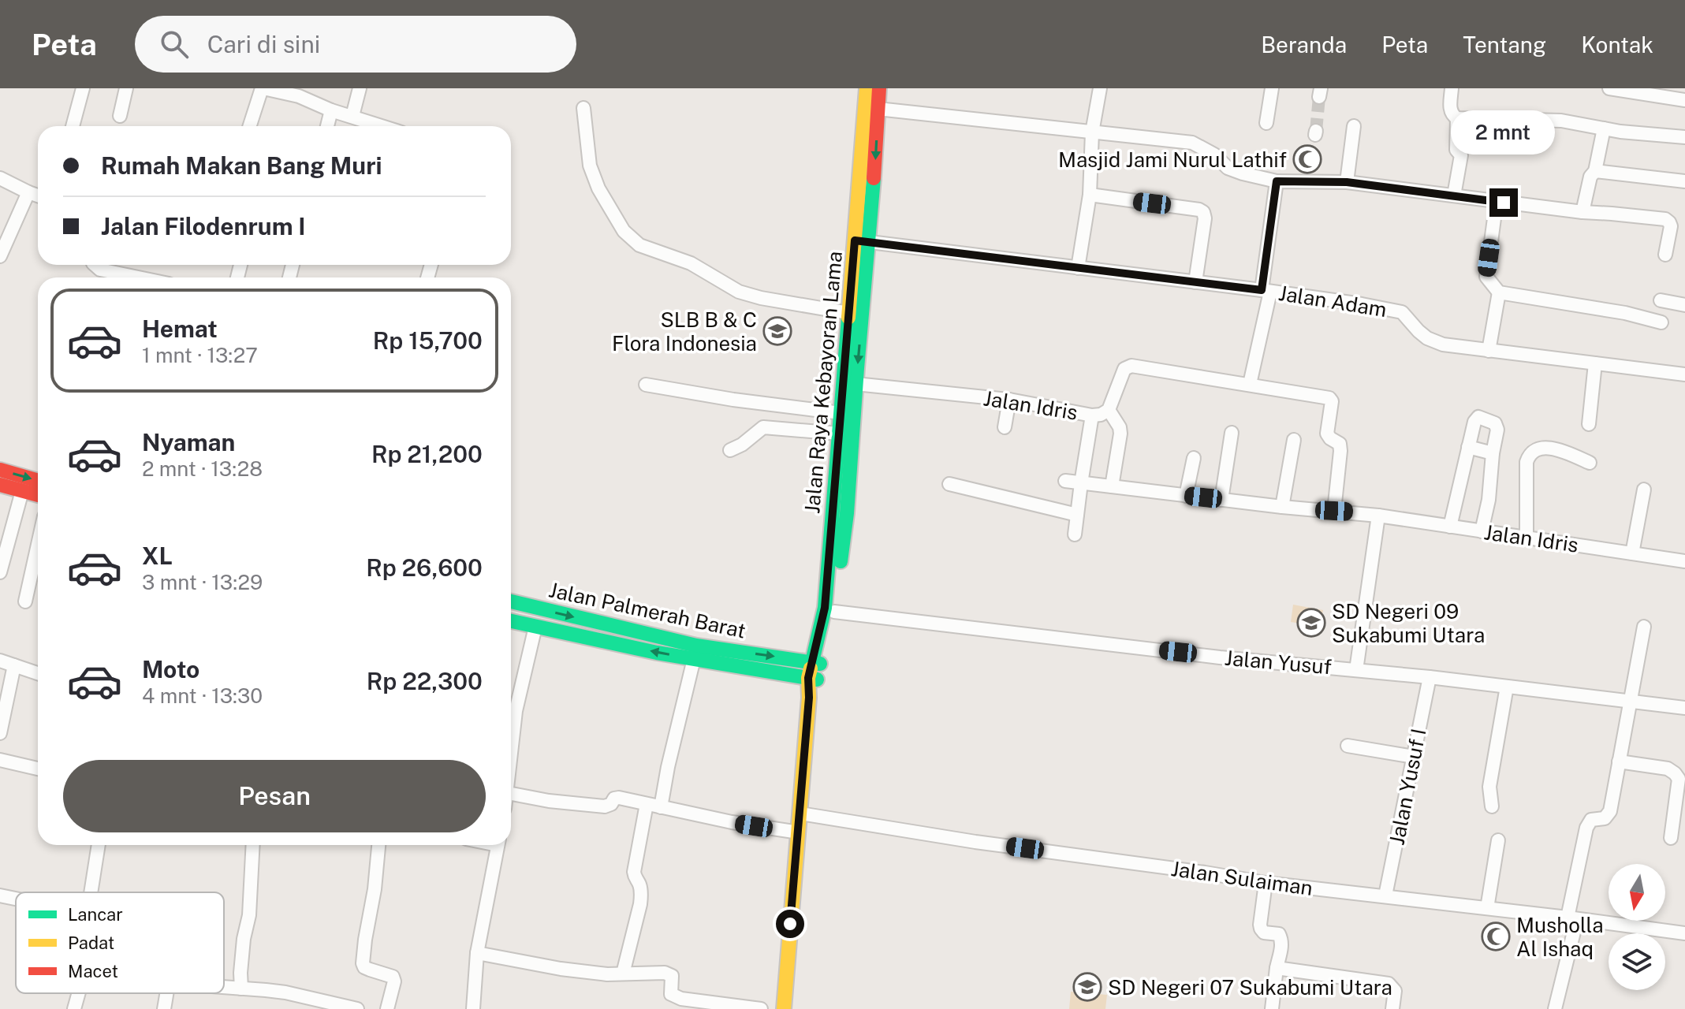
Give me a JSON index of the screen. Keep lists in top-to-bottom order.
{
  "streets": {
    "main road": ["Jalan Raya Kebayoran Lama", "Jalan Palmerah Barat"],
    "street": [
      "Jalan Adam",
      "Jalan Idris",
      "Jalan Yusuf",
      "Jalan Yusuf I",
      "Jalan Sulaiman"
    ]
  },
  "crossings": [
    ["Jalan Adam", "Jalan Raya Kebayoran Lama"],
    ["Jalan Raya Kebayoran Lama", "Jalan Idris"],
    ["Jalan Raya Kebayoran Lama", "Jalan Palmerah Barat"],
    ["Jalan Raya Kebayoran Lama", "Jalan Yusuf"],
    ["Jalan Raya Kebayoran Lama", "Jalan Sulaiman"],
    ["Jalan Yusuf", "Jalan Yusuf I"],
    ["Jalan Yusuf I", "Jalan Sulaiman"]
  ],
  "places": {
    "mosque": ["Masjid Jami Nurul Lathif", "Musholla Al Ishaq"],
    "school or university": ["SLB B & C Flora Indonesia", "SD Negeri 09 Sukabumi Utara", "SD Negeri 07 Sukabumi Utara"]
  },
  "legend": ["Lancar", "Padat", "Macet"],
  "north": "bottom",
  "page": {
    "header": "Peta",
    "search": "Cari di sini",
    "nav": [
      "Beranda",
      "Peta",
      "Tentang",
      "Kontak"
    ],
    "bubble": "2 mnt",
    "banner": ["Rumah Makan Bang Muri", "Jalan Filodenrum I"],
    "list": [
      {
        "name": "Hemat",
        "note": "1 mnt · 13:27",
        "value": "Rp 15,700"
      },
      {
        "name": "Nyaman",
        "note": "2 mnt · 13:28",
        "value": "Rp 21,200"
      },
      {
        "name": "XL",
        "note": "3 mnt · 13:29",
        "value": "Rp 26,600"
      },
      {
        "name": "Moto",
        "note": "4 mnt · 13:30",
        "value": "Rp 22,300"
      }
    ],
    "buttons": "Pesan"
  }
}
